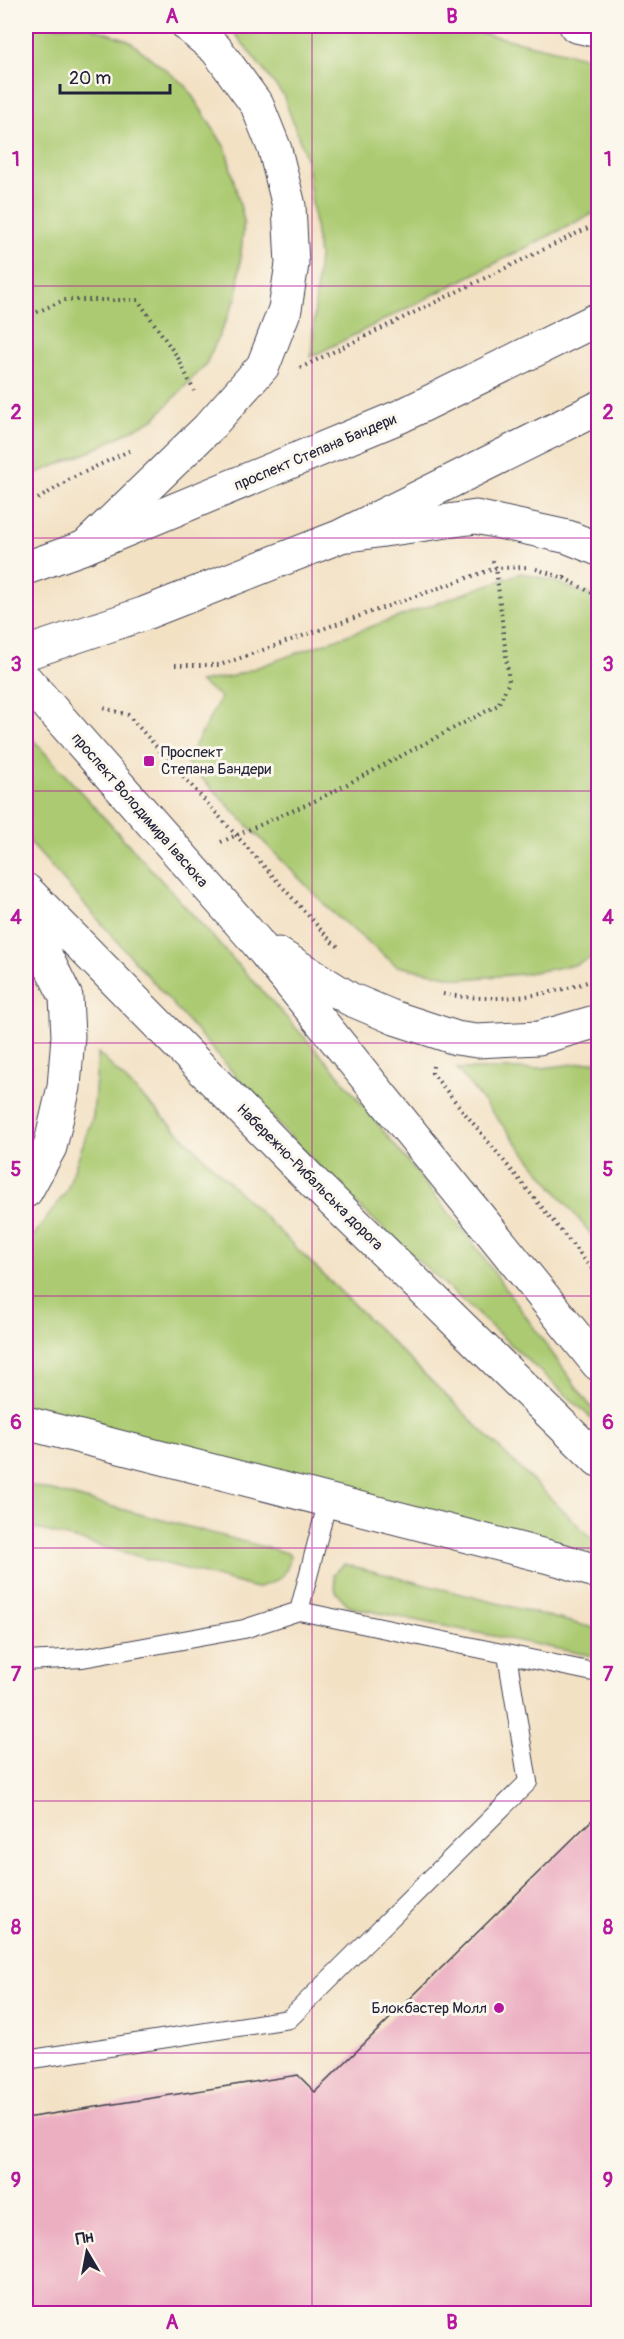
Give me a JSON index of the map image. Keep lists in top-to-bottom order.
{
  "streets": {
    "main road": ["проспект Степана Бандери", "проспект Володимира Івасюка", "Набережно-Рибальська дорога"]
  },
  "places": {
    "transit": ["Проспект Степана Бандери"],
    "other": ["Блокбастер Молл"]
  },
  "scale_bar": "20 m",
  "north": "top",
  "grid": {
    "columns": ["A", "B"],
    "rows": [
      "1",
      "2",
      "3",
      "4",
      "5",
      "6",
      "7",
      "8",
      "9"
    ]
  }
}
